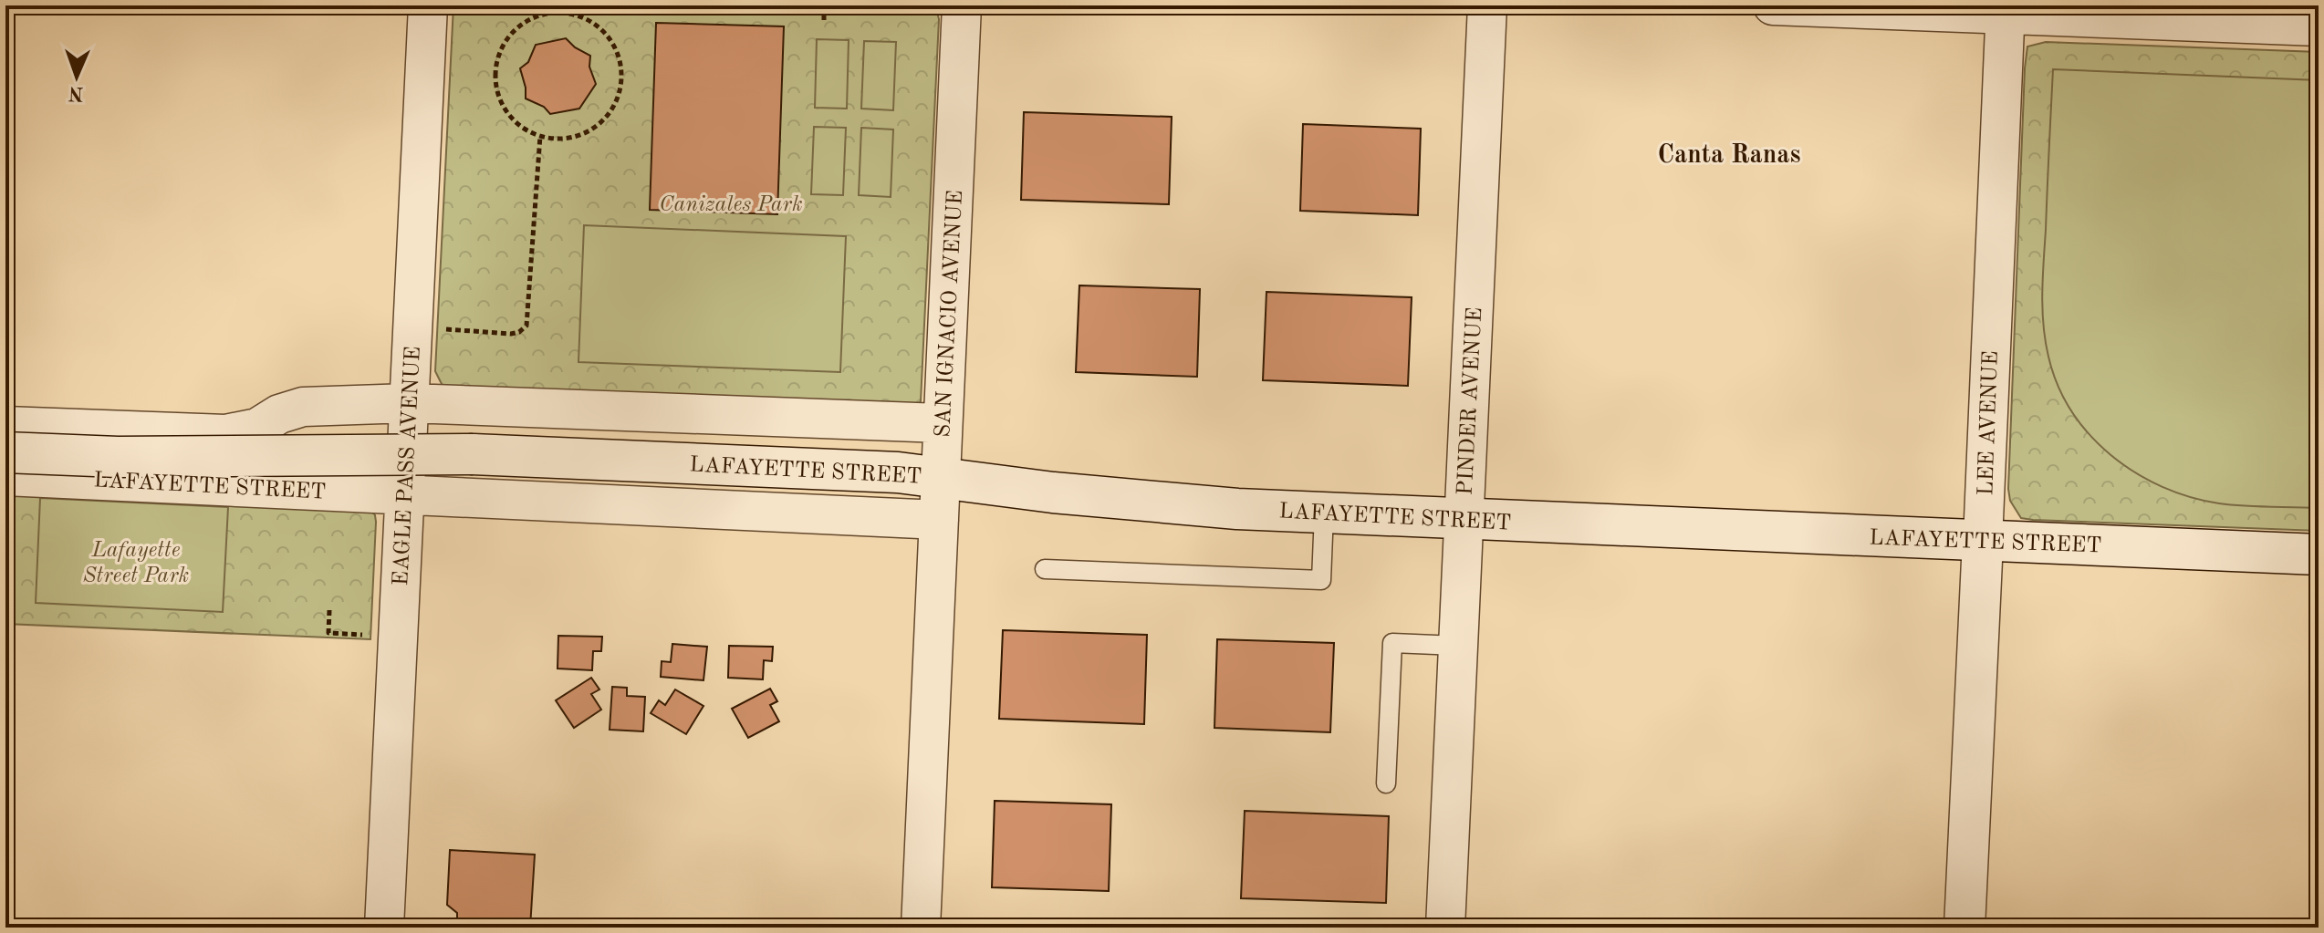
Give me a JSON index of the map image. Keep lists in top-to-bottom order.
{
  "streets": {
    "main road": ["LEE AVENUE", "LAFAYETTE STREET"],
    "street": ["SAN IGNACIO AVENUE", "PINDER AVENUE", "EAGLE PASS AVENUE"]
  },
  "crossings": [
    ["SAN IGNACIO AVENUE", "LAFAYETTE STREET"],
    ["PINDER AVENUE", "LAFAYETTE STREET"],
    ["LEE AVENUE", "LAFAYETTE STREET"],
    ["EAGLE PASS AVENUE", "LAFAYETTE STREET"]
  ],
  "districts": ["Canta Ranas"],
  "parks": ["Canizales Park", "Lafayette Street Park"],
  "north": "bottom"
}
